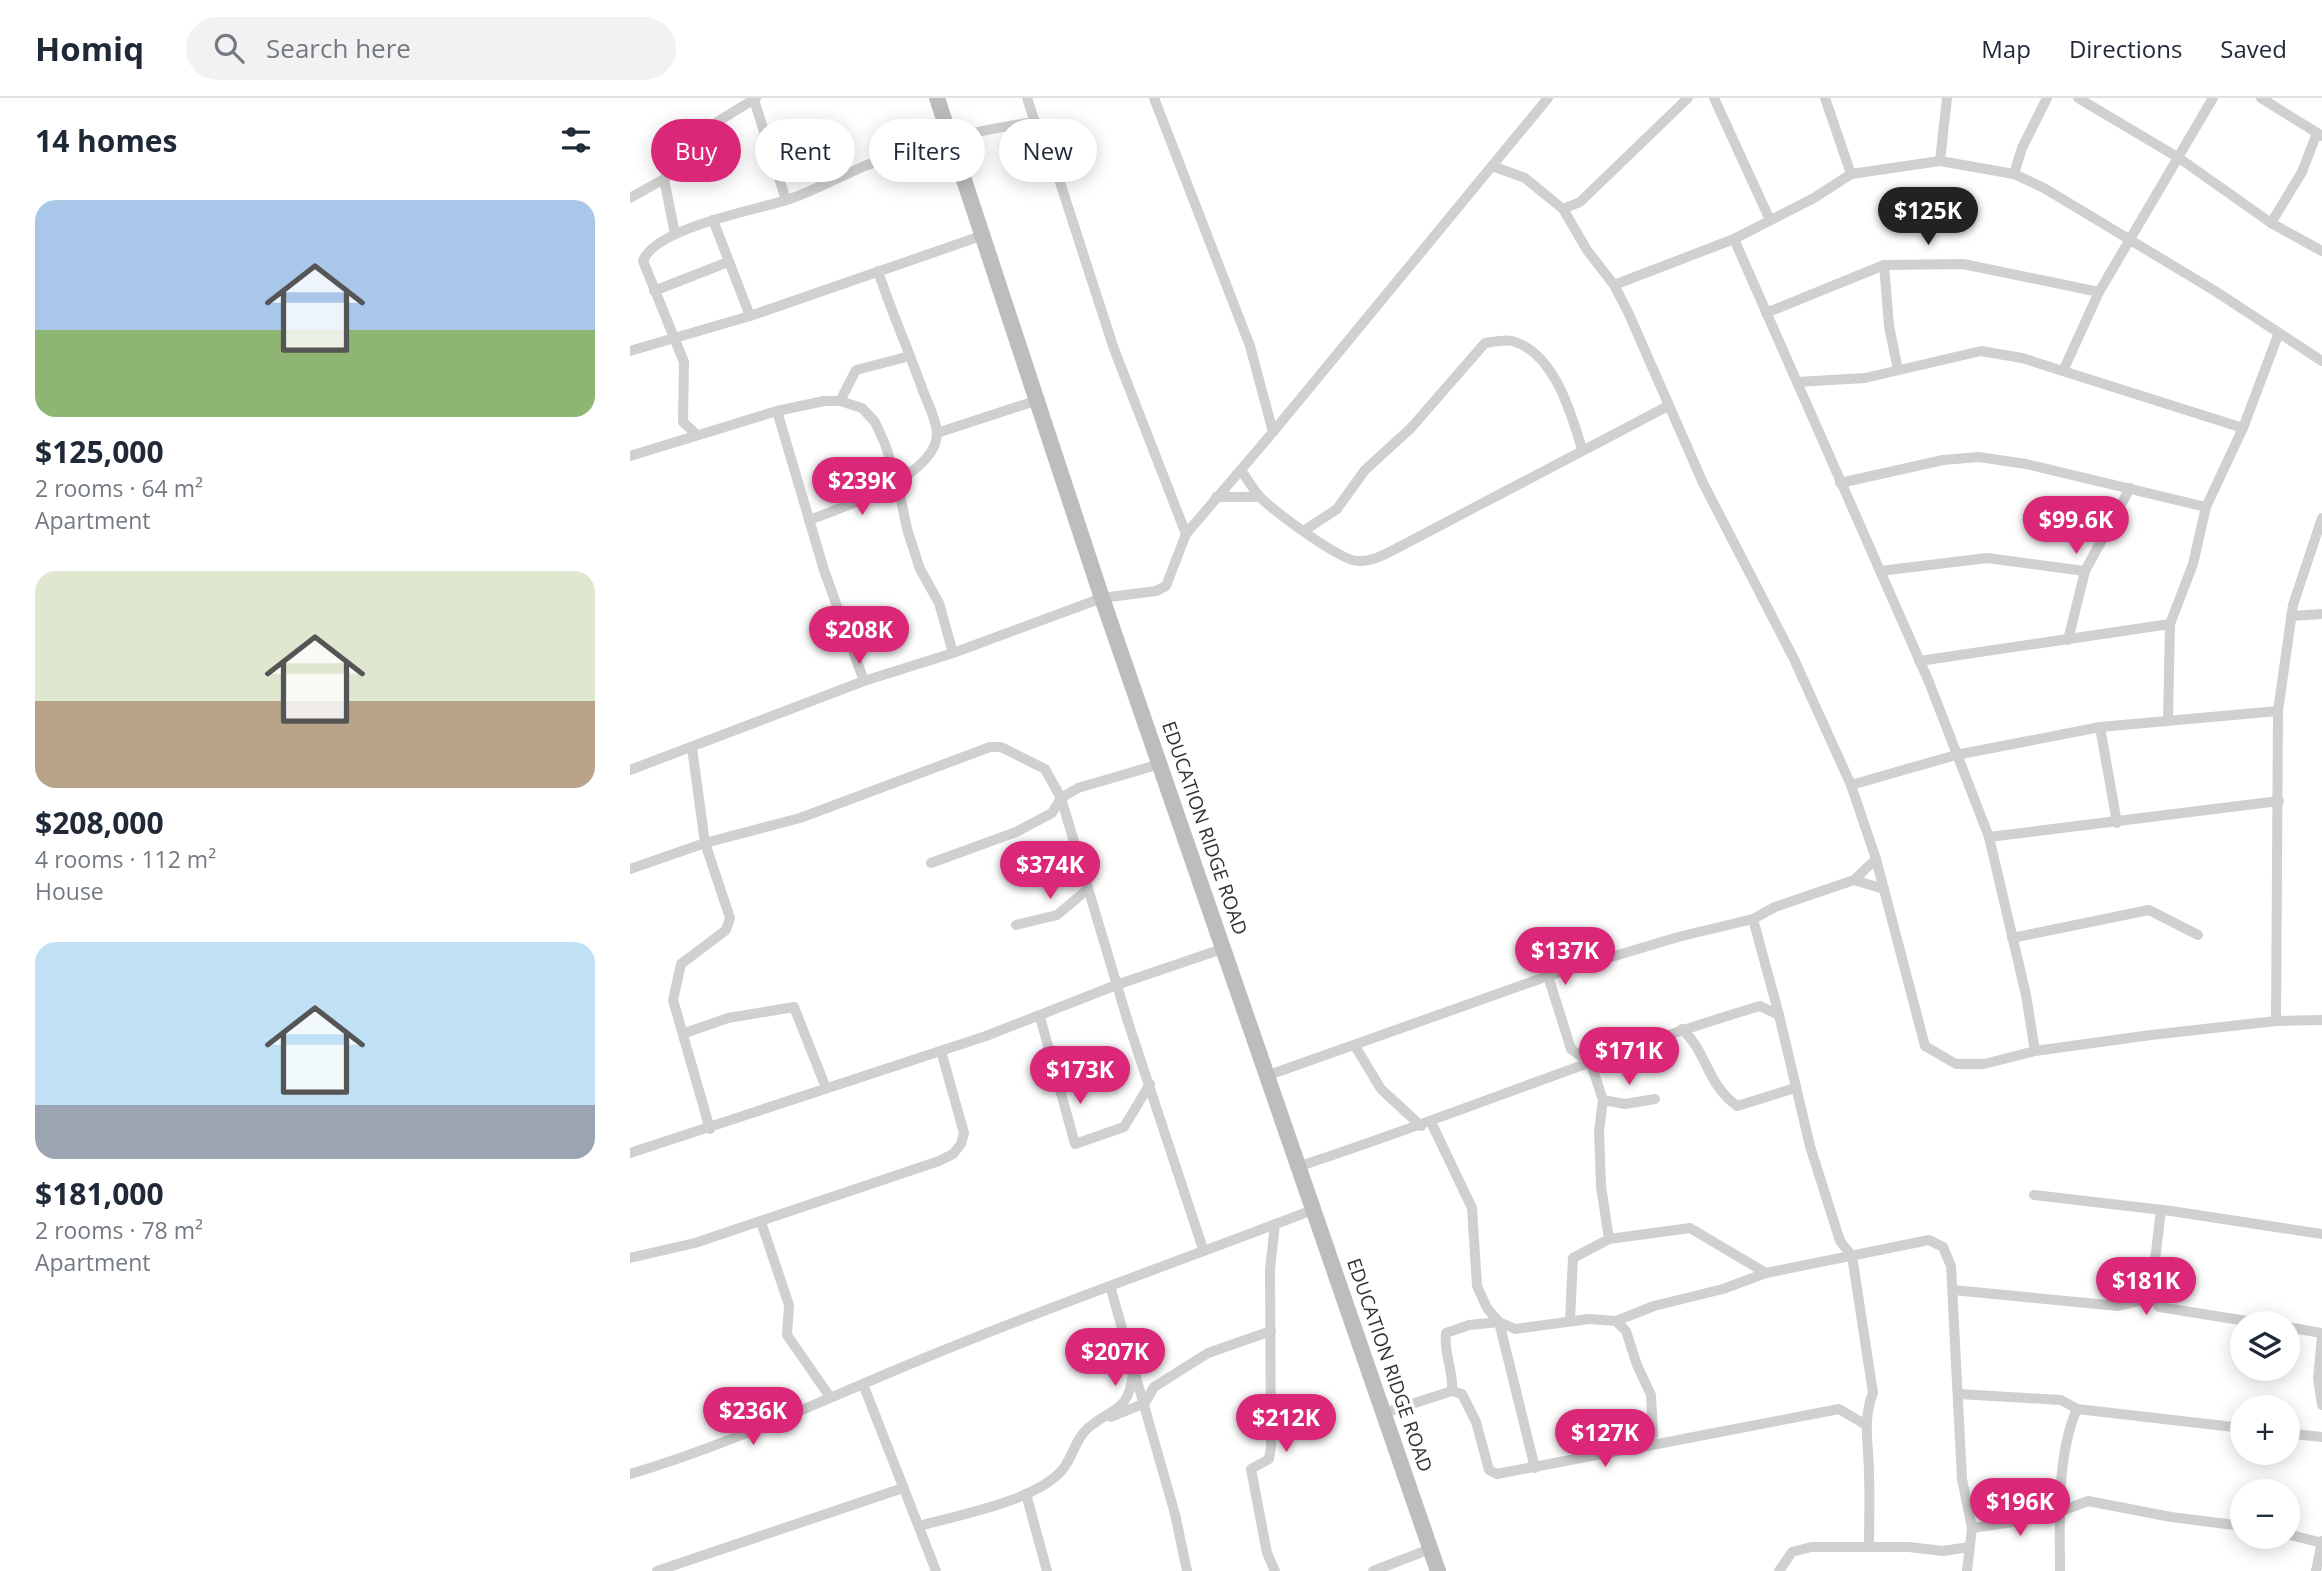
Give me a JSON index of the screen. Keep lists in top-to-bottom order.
{
  "streets": {
    "main road": ["EDUCATION RIDGE ROAD"]
  },
  "page": {
    "header": "Homiq",
    "search": "Search here",
    "nav": ["Map", "Directions", "Saved"],
    "heading": "14 homes",
    "chip": [
      "Buy",
      "Rent",
      "Filters",
      "New"
    ],
    "list": [
      {
        "name": "$125,000",
        "note": "2 rooms · 64 m² · Apartment"
      },
      {
        "name": "$208,000",
        "note": "4 rooms · 112 m² · House"
      },
      {
        "name": "$181,000",
        "note": "2 rooms · 78 m² · Apartment"
      }
    ],
    "price": [
      "$125K",
      "$239K",
      "$99.6K",
      "$208K",
      "$374K",
      "$137K",
      "$171K",
      "$173K",
      "$181K",
      "$207K",
      "$236K",
      "$212K",
      "$127K",
      "$196K"
    ],
    "map_buttons": ["+", "−"]
  }
}
